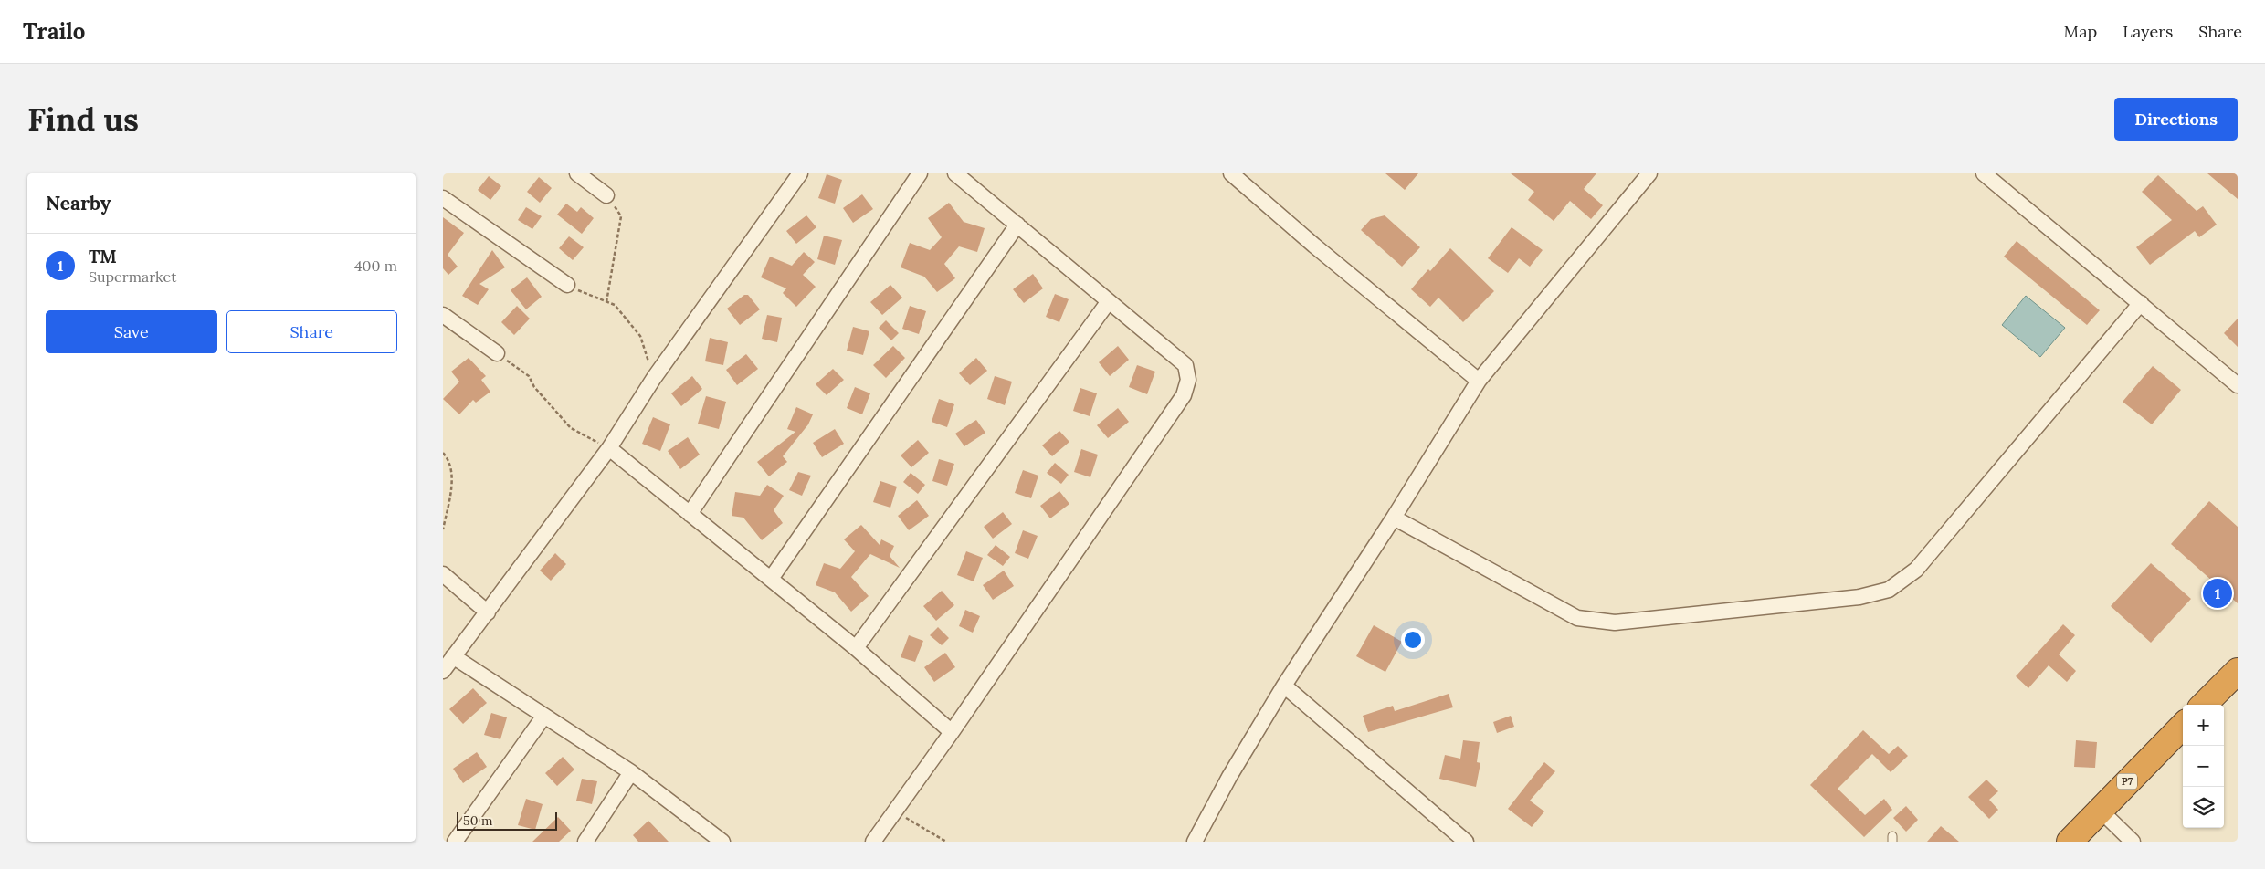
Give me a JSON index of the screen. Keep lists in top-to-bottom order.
{
  "streets": {
    "highway": ["P7"]
  },
  "scale_bar": "50 m",
  "page": {
    "header": "Trailo",
    "nav": ["Map", "Layers", "Share"],
    "buttons": [
      "Directions",
      ["Save", "Share"]
    ],
    "title": "Find us",
    "heading": "Nearby",
    "list": [
      {
        "mark": "1",
        "name": "TM",
        "note": "Supermarket",
        "value": "400 m"
      }
    ],
    "pins": "1",
    "map_buttons": ["+", "−"],
    "scale": "50 m"
  }
}
